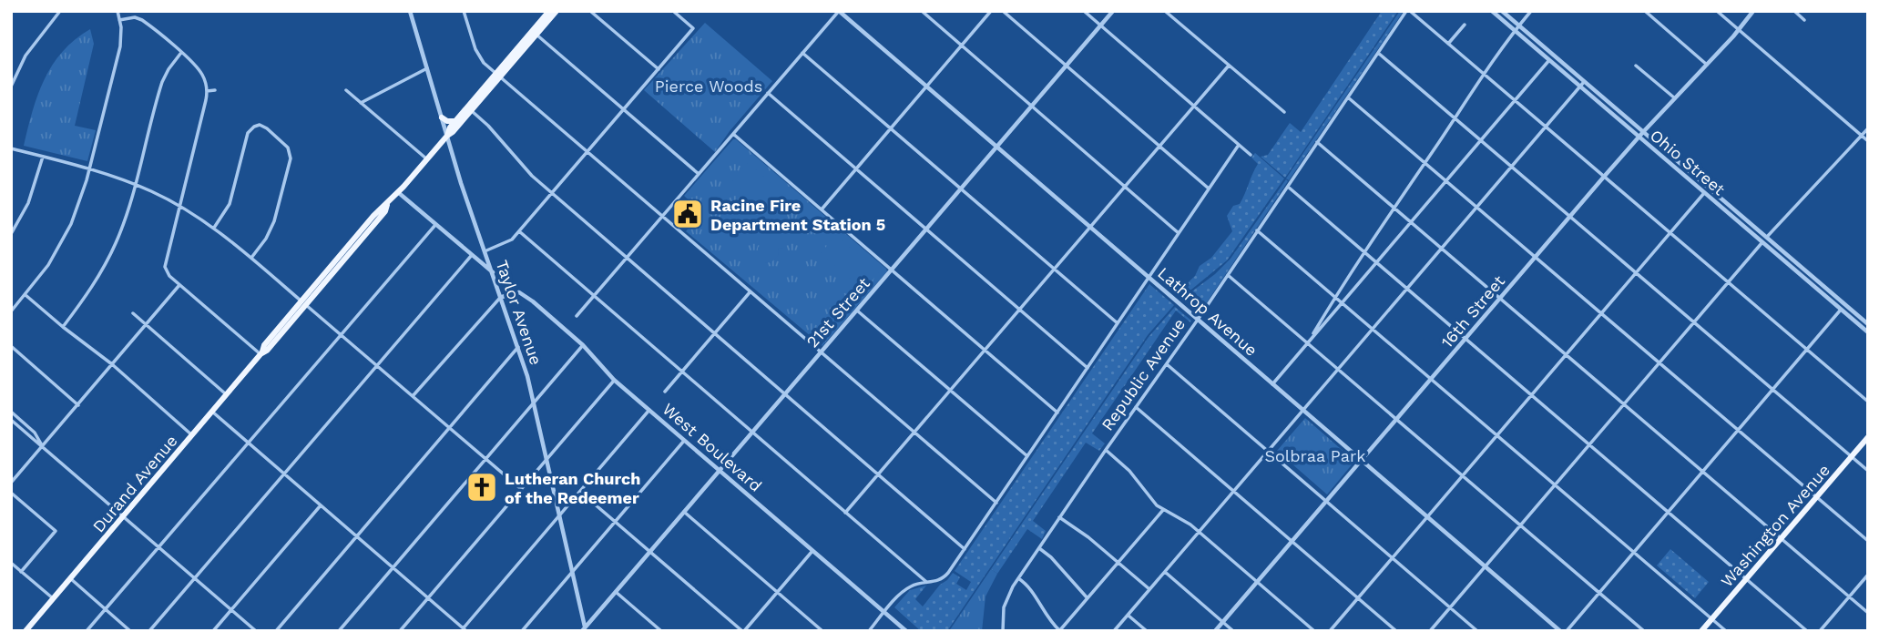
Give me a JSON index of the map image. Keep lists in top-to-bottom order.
{
  "streets": {
    "main road": ["Durand Avenue", "Washington Avenue"],
    "street": [
      "Ohio Street",
      "Lathrop Avenue",
      "16th Street",
      "Taylor Avenue",
      "21st Street",
      "Republic Avenue",
      "West Boulevard"
    ]
  },
  "crossings": [
    ["Ohio Street", "16th Street"],
    ["Lathrop Avenue", "16th Street"],
    ["Lathrop Avenue", "21st Street"],
    ["Lathrop Avenue", "Republic Avenue"],
    ["Taylor Avenue", "21st Street"],
    ["Taylor Avenue", "West Boulevard"],
    ["Taylor Avenue", "Durand Avenue"],
    ["21st Street", "West Boulevard"]
  ],
  "parks": ["Pierce Woods", "Solbraa Park"],
  "places": {
    "public building": ["Racine Fire Department Station 5"],
    "church": ["Lutheran Church of the Redeemer"]
  }
}
